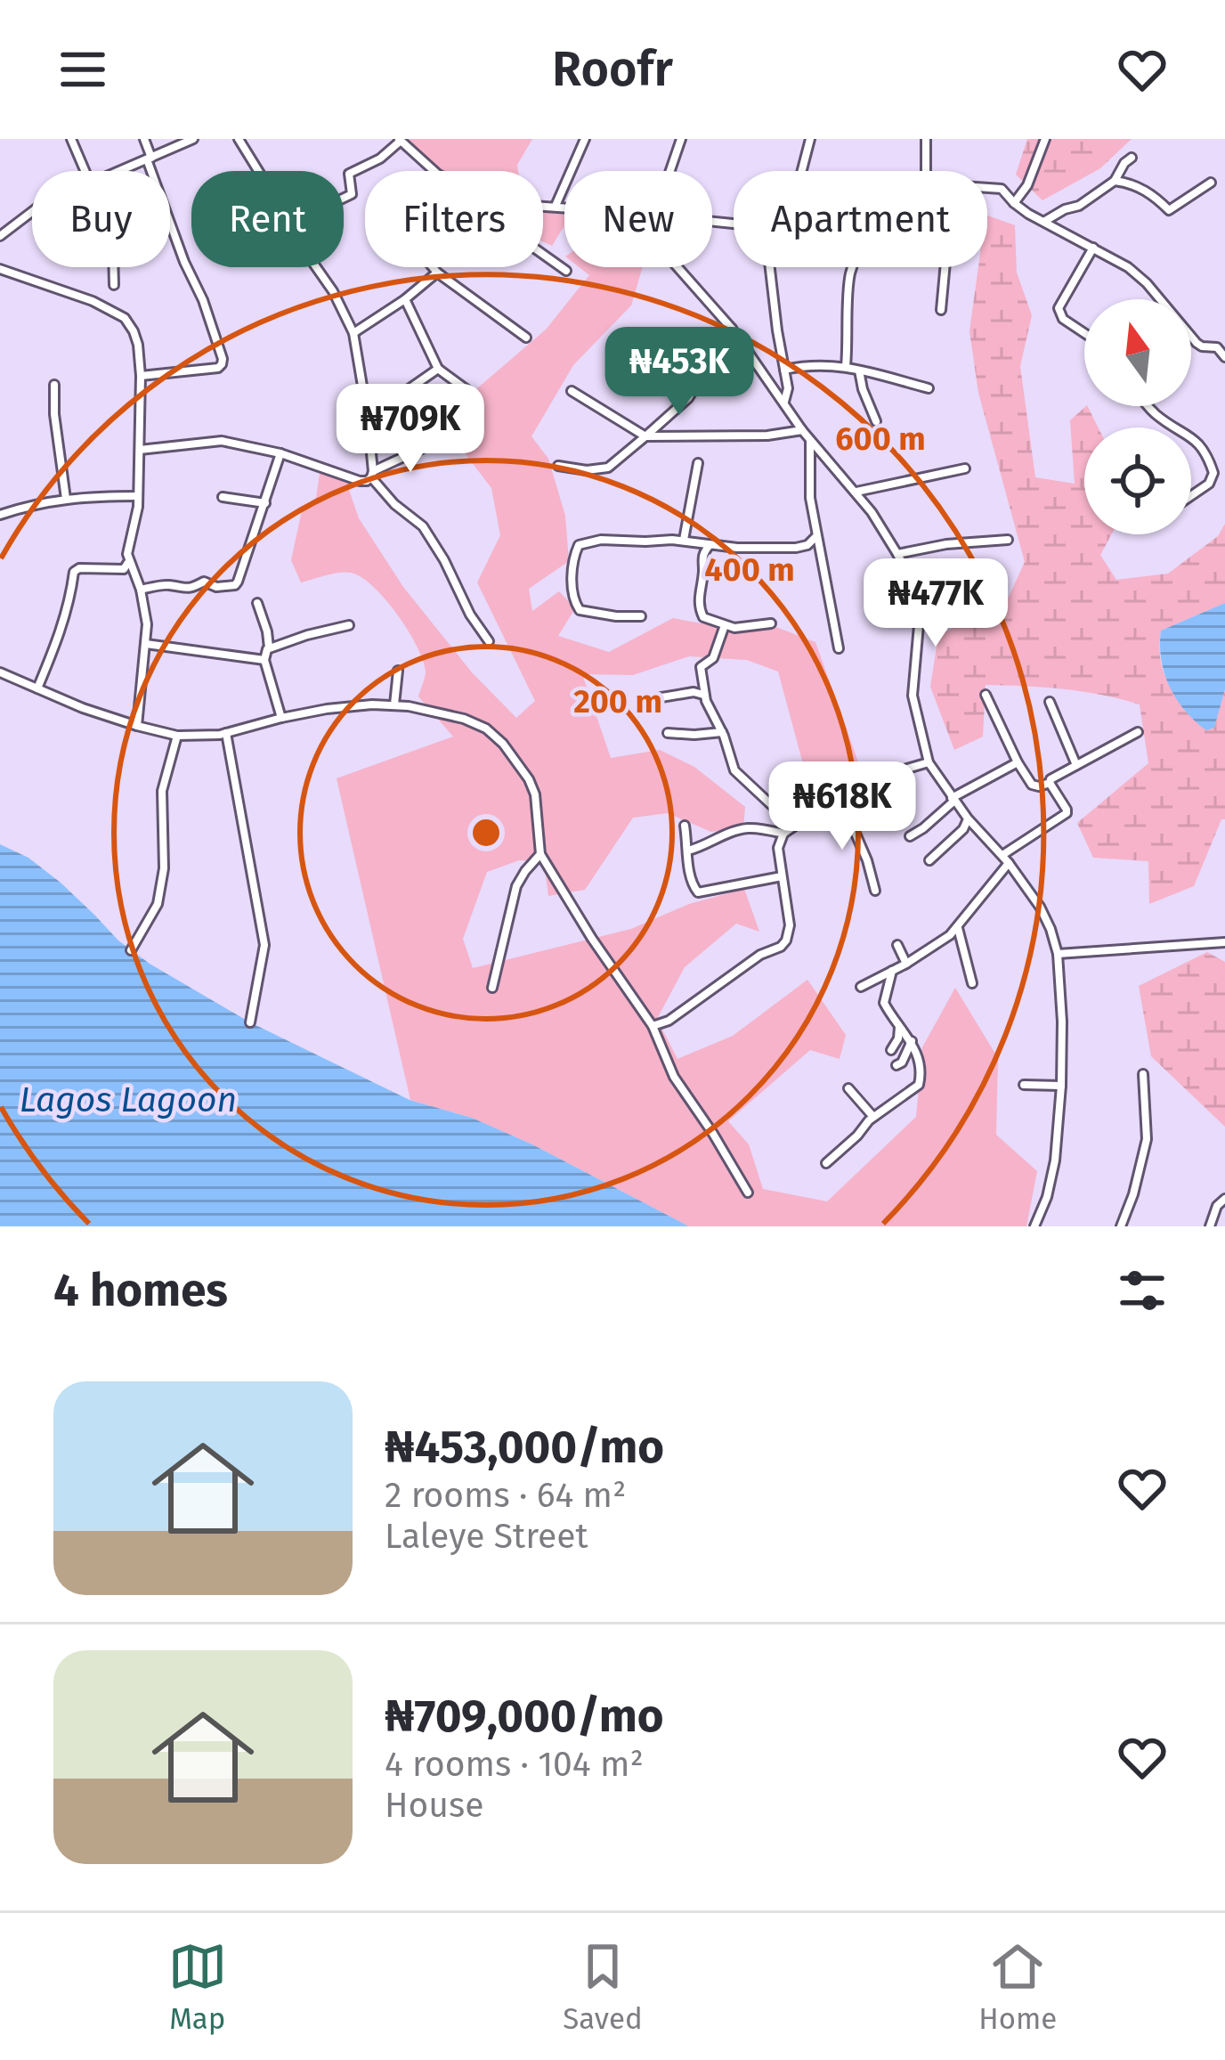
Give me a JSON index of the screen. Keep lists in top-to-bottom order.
{
  "water": ["Lagos Lagoon"],
  "north": "top",
  "page": {
    "header": "Roofr",
    "chip": [
      "Buy",
      "Rent",
      "Filters",
      "New",
      "Apartment"
    ],
    "price": [
      "₦453K",
      "₦709K",
      "₦477K",
      "₦618K"
    ],
    "heading": "4 homes",
    "list": [
      {
        "name": "₦453,000/mo",
        "note": "2 rooms · 64 m² · Laleye Street"
      },
      {
        "name": "₦709,000/mo",
        "note": "4 rooms · 104 m² · House"
      }
    ],
    "tabs": ["Map", "Saved", "Home"]
  },
  "rings": ["600 m", "400 m", "200 m"]
}
